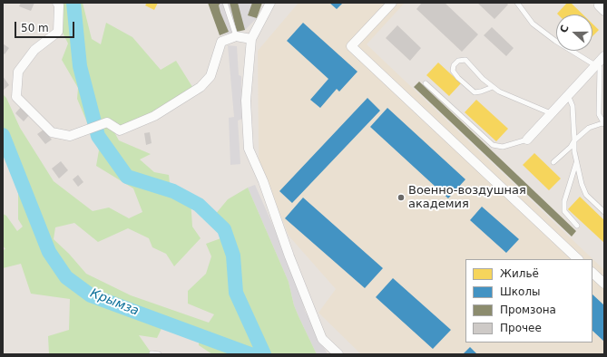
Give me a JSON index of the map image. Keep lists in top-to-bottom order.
{
  "water": ["Крымза"],
  "places": ["Военно-воздушная академия"],
  "legend": [
    "Жильё",
    "Школы",
    "Промзона",
    "Прочее"
  ],
  "scale_bar": "50 m",
  "north": "left"
}
